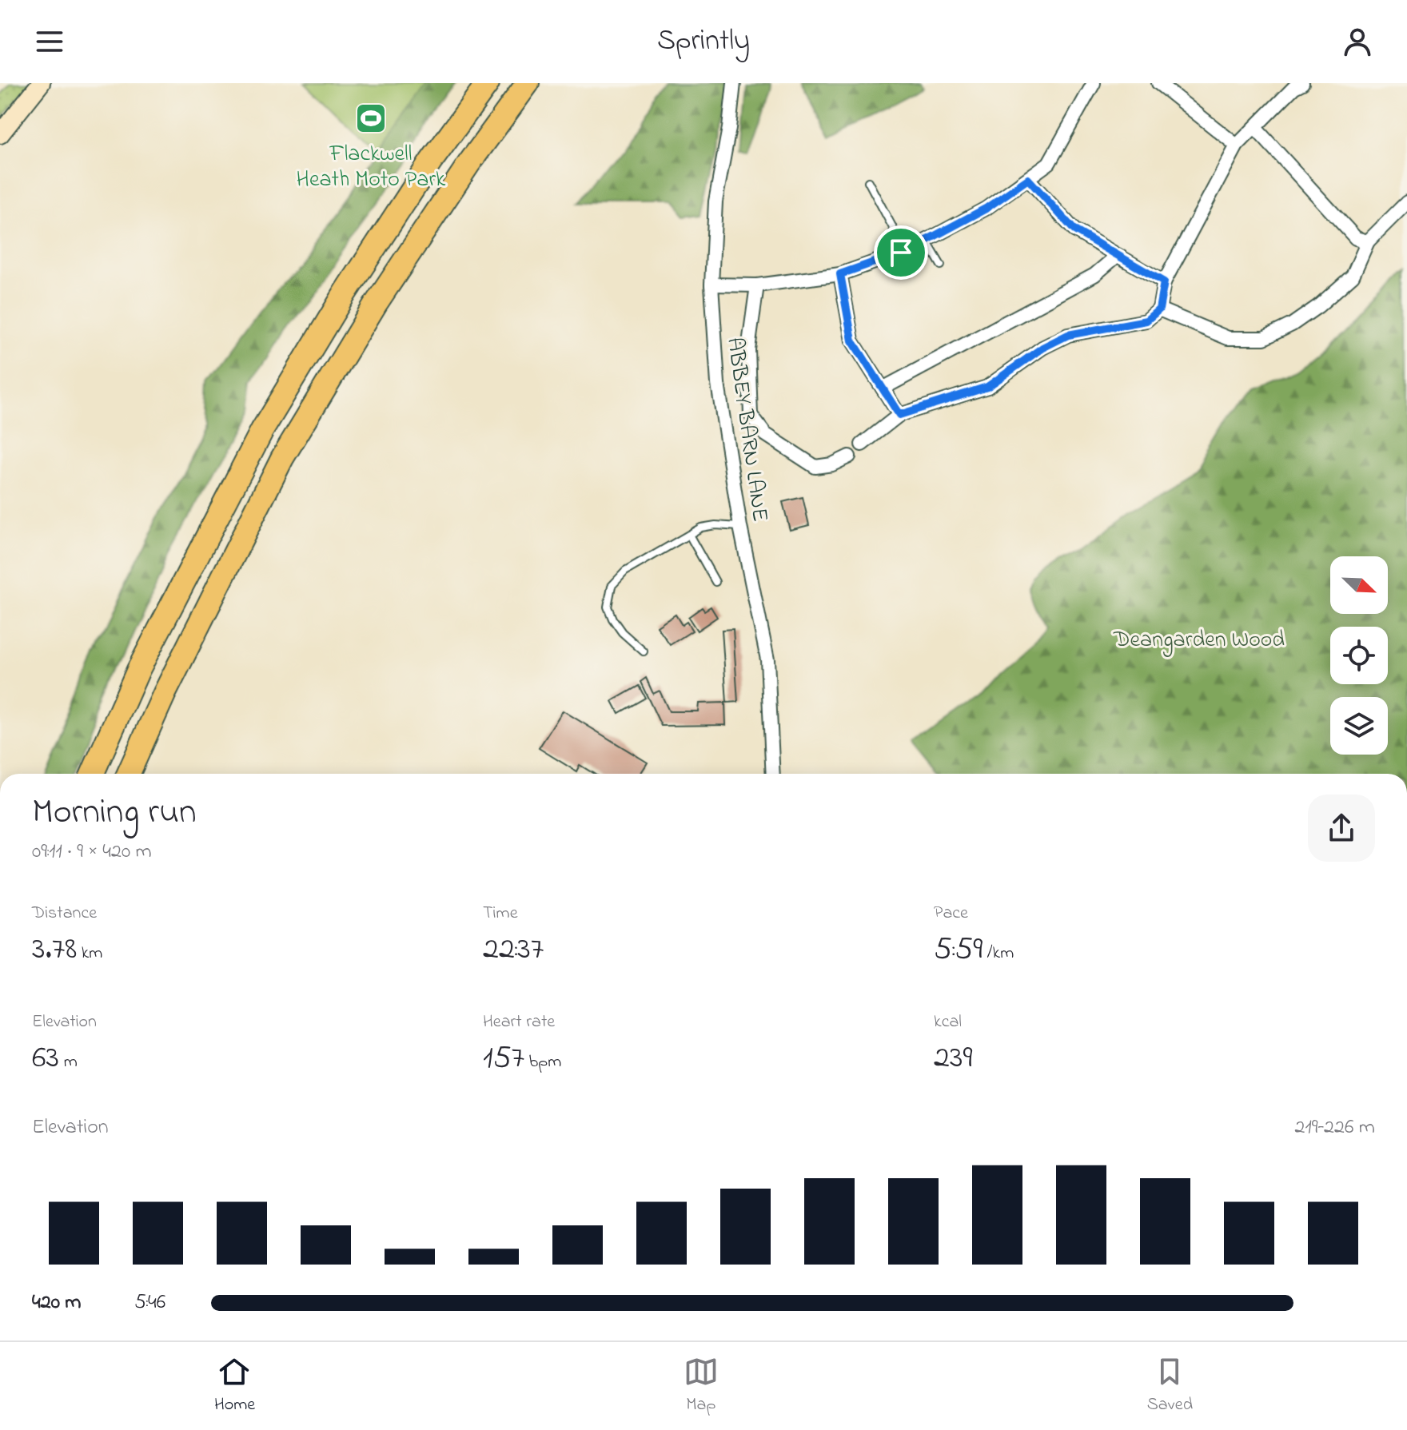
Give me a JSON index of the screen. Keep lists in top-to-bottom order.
{
  "streets": {
    "street": ["ABBEY BARN LANE"]
  },
  "parks": ["Deangarden Wood"],
  "places": {
    "sports": ["Flackwell Heath Moto Park"]
  },
  "north": "bottom right",
  "page": {
    "header": "Sprintly",
    "heading": ["Morning run", "09:11 · 9 × 420 m"],
    "stats": [
      ["Distance", "3.78 km"],
      ["Time", "22:37"],
      ["Pace", "5:59 /km"],
      ["Elevation", "63 m"],
      ["Heart rate", "157 bpm"],
      ["kcal", "239"]
    ],
    "chart": ["Elevation", "219–226 m"],
    "list": [
      {
        "name": "420 m",
        "note": "5:46"
      }
    ],
    "tabs": ["Home", "Map", "Saved"]
  }
}
